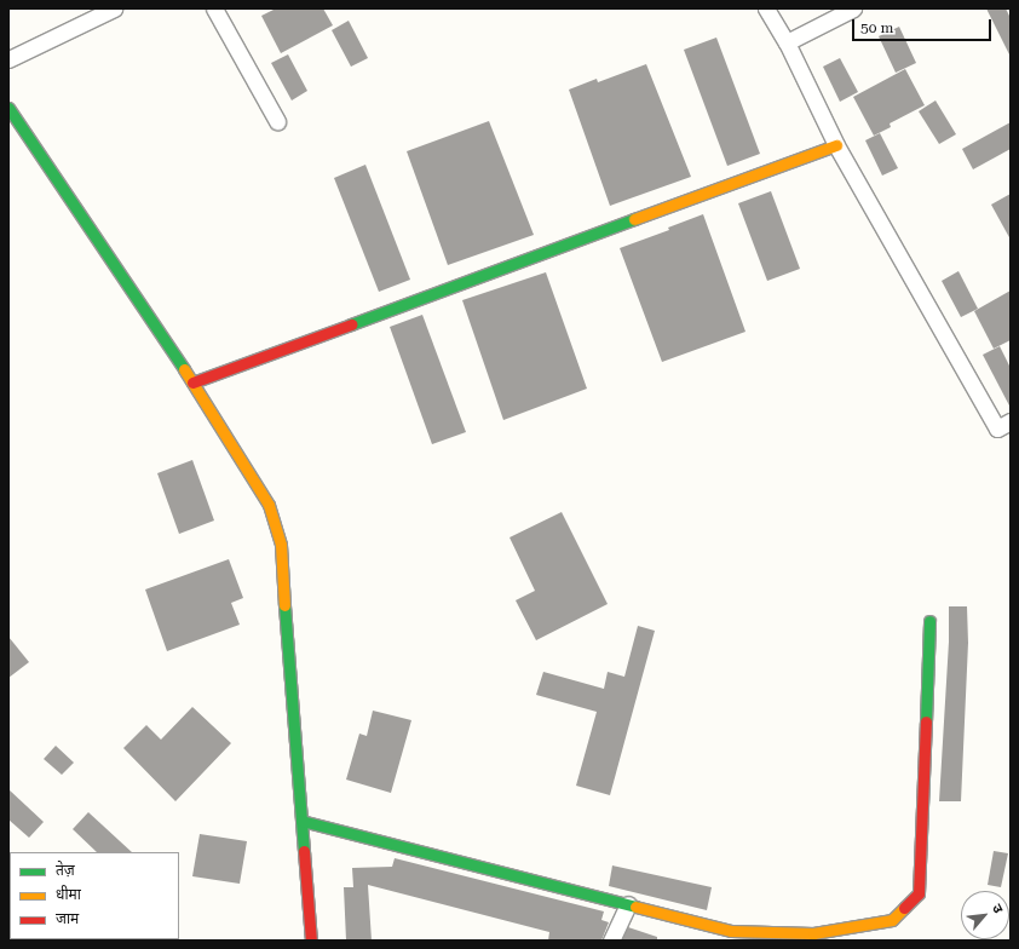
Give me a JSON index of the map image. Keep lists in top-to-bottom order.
{
  "legend": ["तेज़", "धीमा", "जाम"],
  "scale_bar": "50 m",
  "north": "top right"
}
